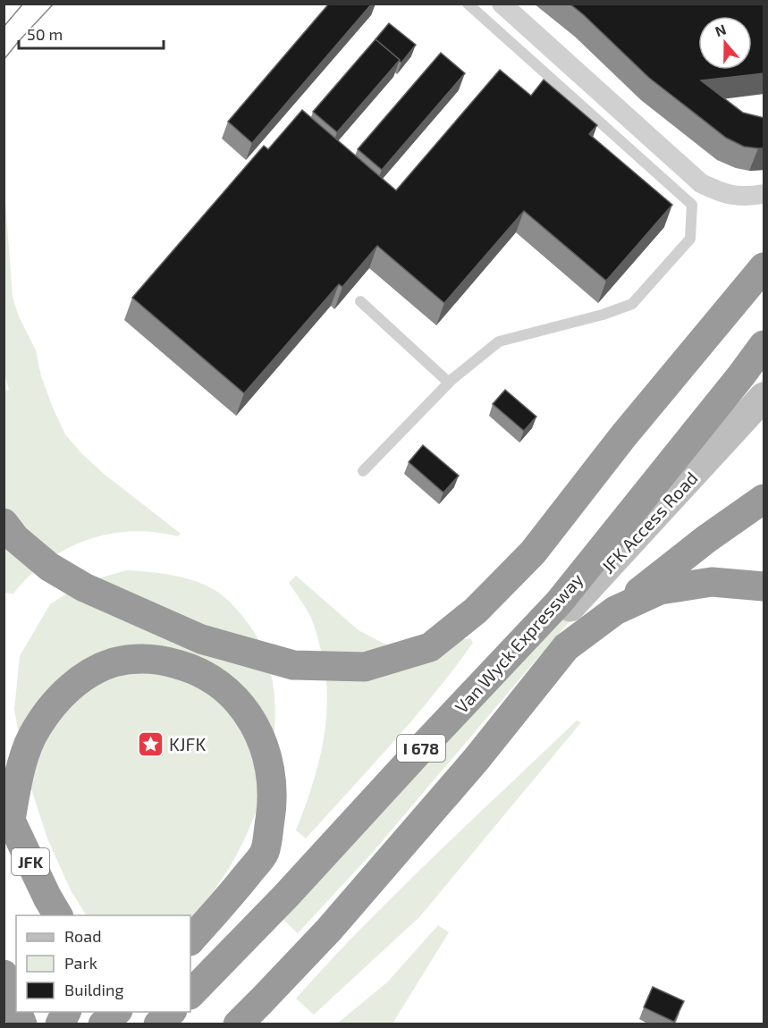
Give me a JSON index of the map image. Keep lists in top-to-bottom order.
{
  "streets": {
    "highway": ["Van Wyck Expressway", "I 678", "JFK"],
    "street": ["JFK Access Road"]
  },
  "crossings": [
    ["JFK Access Road", "Van Wyck Expressway"]
  ],
  "places": {
    "place": ["KJFK"]
  },
  "legend": ["Road", "Park", "Building"],
  "scale_bar": "50 m",
  "north": "top"
}
